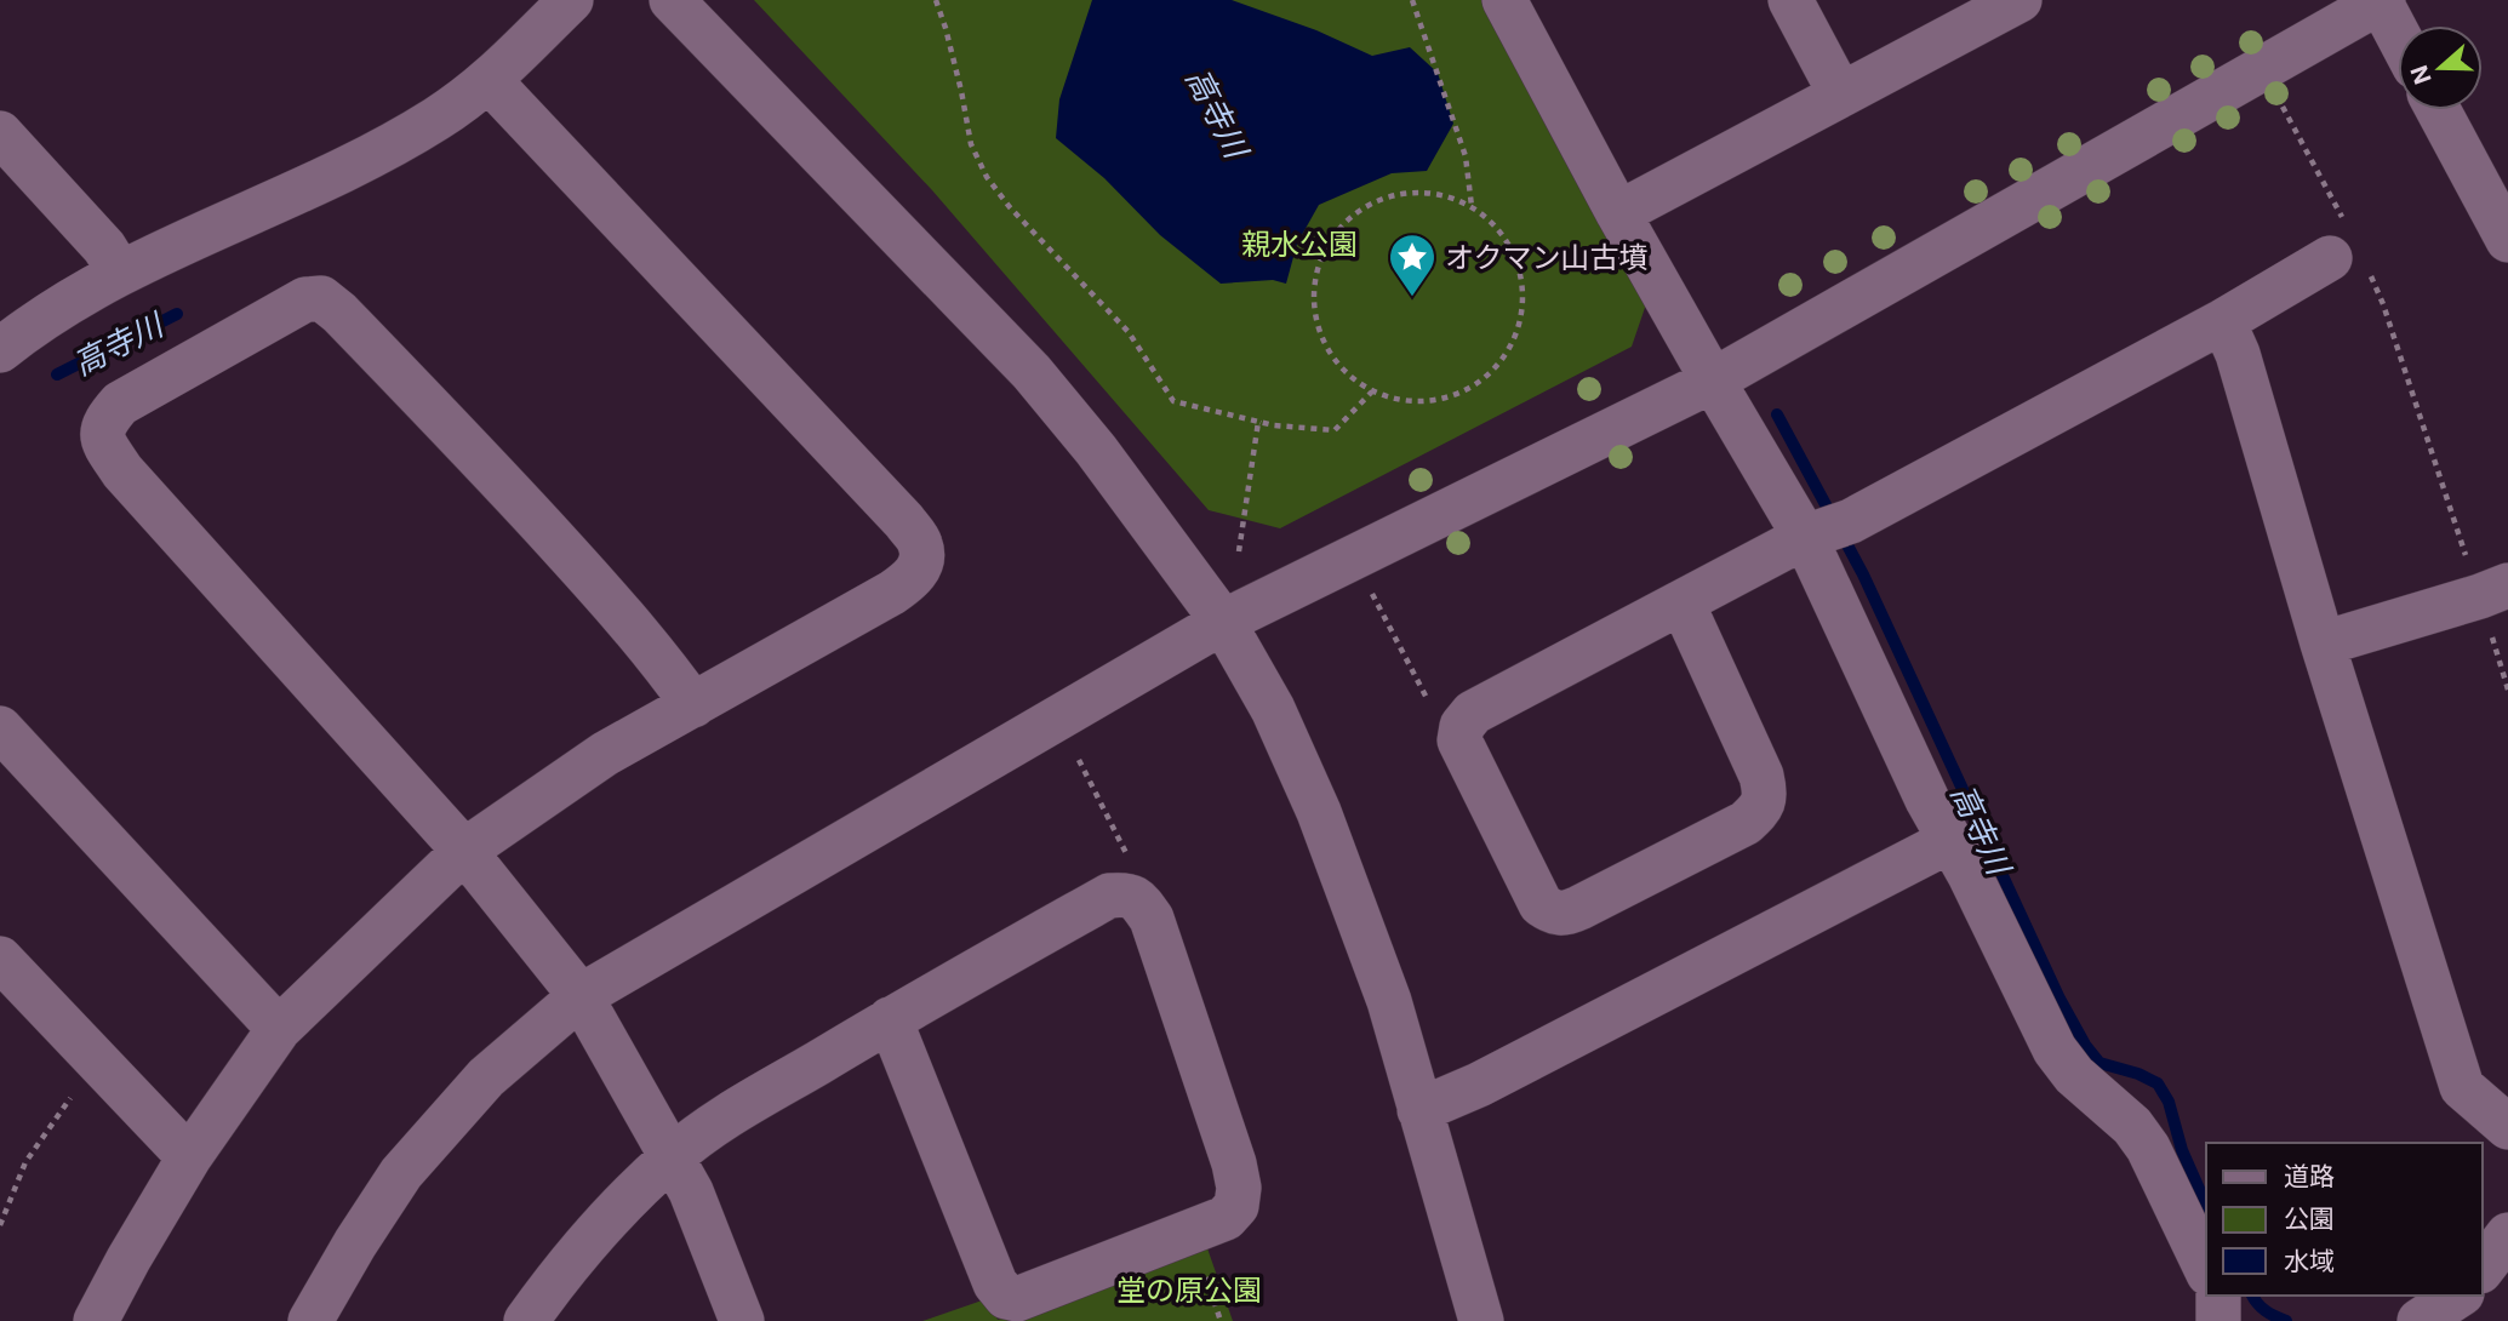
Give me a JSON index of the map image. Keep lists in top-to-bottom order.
{
  "water": ["高寺川"],
  "parks": ["親水公園", "堂の原公園"],
  "places": {
    "place": ["オクマン山古墳"]
  },
  "legend": ["道路", "公園", "水域"],
  "north": "left"
}
